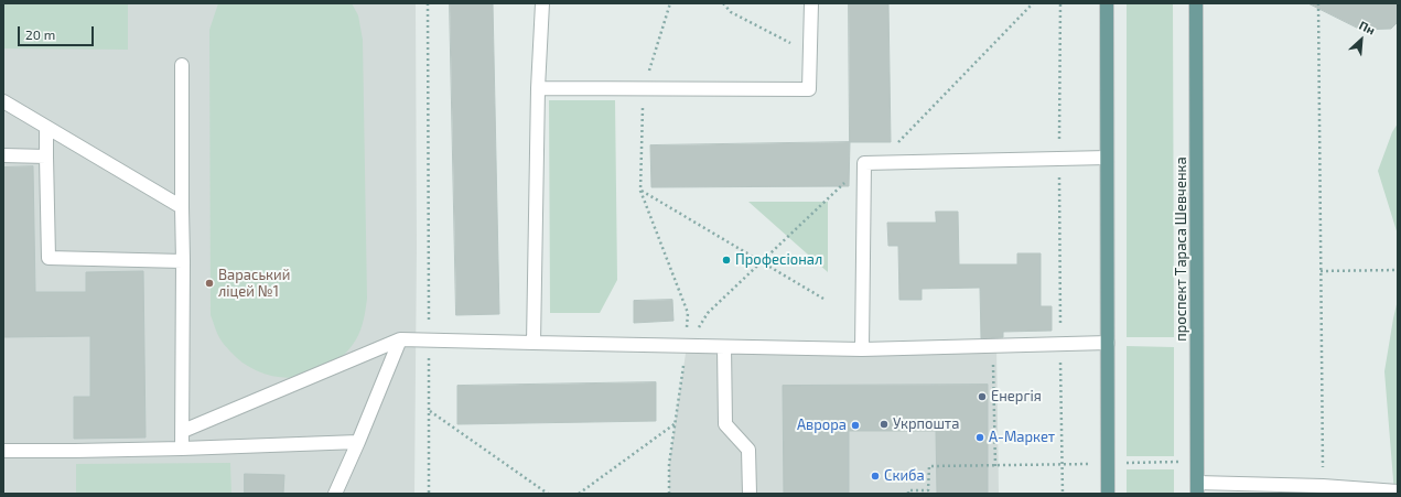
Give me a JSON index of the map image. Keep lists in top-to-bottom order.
{
  "streets": {
    "main road": ["проспект Тараса Шевченка"]
  },
  "places": [
    "Професіонал",
    "Вараський ліцей №1",
    "Енергія",
    "Укрпошта",
    "Аврора",
    "А-Маркет",
    "Скиба"
  ],
  "scale_bar": "20 m",
  "north": "top right"
}
